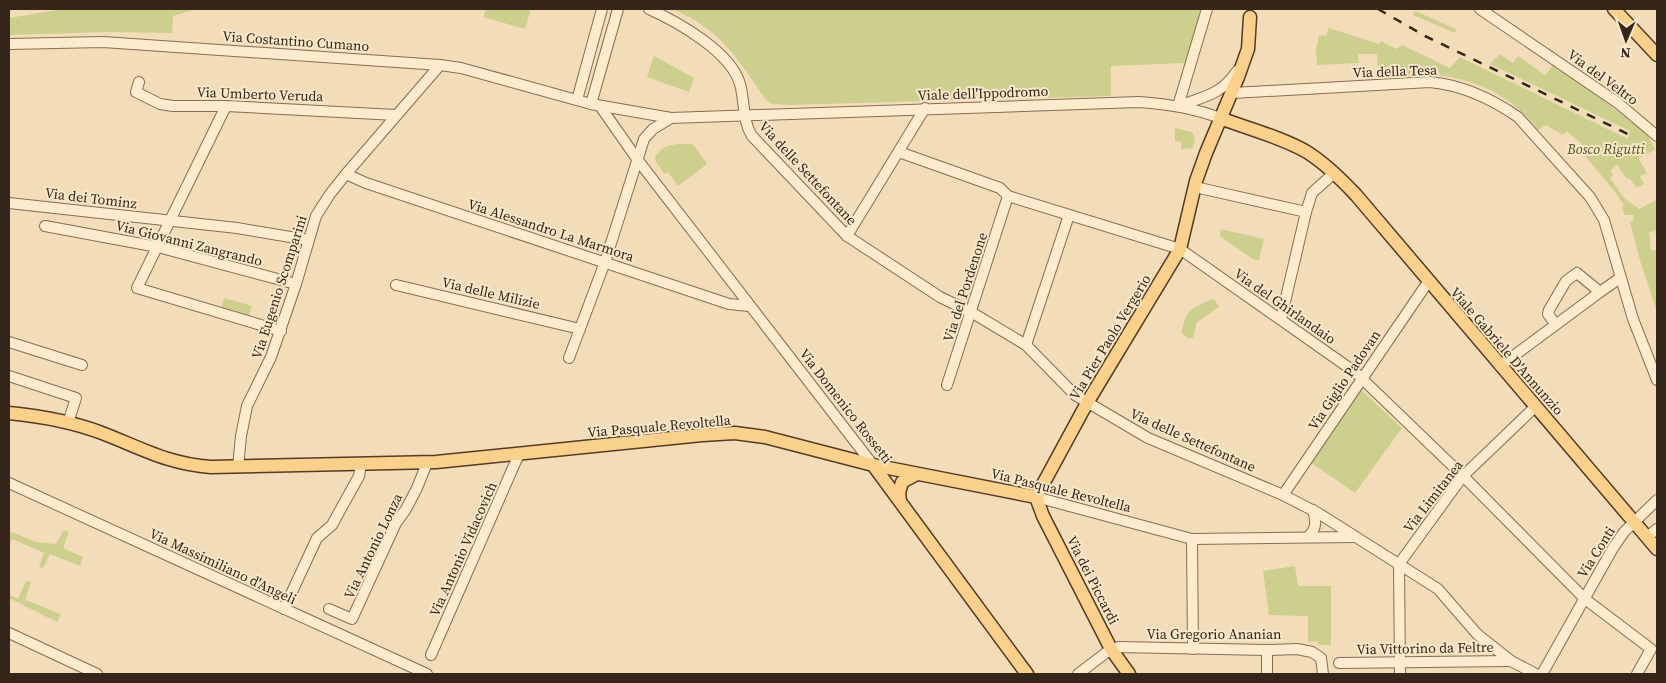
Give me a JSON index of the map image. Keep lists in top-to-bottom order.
{
  "streets": {
    "main road": [
      "Via Pier Paolo Vergerio",
      "Viale Gabriele D'Annunzio",
      "Via Domenico Rossetti",
      "Via Pasquale Revoltella",
      "Via dei Piccardi"
    ],
    "street": [
      "Via Costantino Cumano",
      "Via della Tesa",
      "Via del Veltro",
      "Viale dell'Ippodromo",
      "Via Umberto Veruda",
      "Via delle Settefontane",
      "Via dei Tominz",
      "Via Alessandro La Marmora",
      "Via Giovanni Zangrando",
      "Via Eugenio Scomparini",
      "Via del Pordenone",
      "Via delle Milizie",
      "Via del Ghirlandaio",
      "Via Giglio Padovan",
      "Via Limitanea",
      "Via Antonio Lonza",
      "Via Antonio Vidacovich",
      "Via Conti",
      "Via Massimiliano d'Angeli",
      "Via Gregorio Ananian",
      "Via Vittorino da Feltre"
    ]
  },
  "crossings": [
    ["Via Costantino Cumano", "Viale dell'Ippodromo"],
    ["Via Costantino Cumano", "Via Eugenio Scomparini"],
    ["Via Costantino Cumano", "Via Domenico Rossetti"],
    ["Via della Tesa", "Via Pier Paolo Vergerio"],
    ["Viale dell'Ippodromo", "Via delle Settefontane"],
    ["Viale dell'Ippodromo", "Via Pier Paolo Vergerio"],
    ["Viale dell'Ippodromo", "Viale Gabriele D'Annunzio"],
    ["Via Umberto Veruda", "Via Eugenio Scomparini"],
    ["Via delle Settefontane", "Via del Pordenone"],
    ["Via delle Settefontane", "Via Pier Paolo Vergerio"],
    ["Via delle Settefontane", "Via Giglio Padovan"],
    ["Via delle Settefontane", "Via Pasquale Revoltella"],
    ["Via delle Settefontane", "Via Limitanea"],
    ["Via delle Settefontane", "Via Vittorino da Feltre"],
    ["Via dei Tominz", "Via Eugenio Scomparini"],
    ["Via Alessandro La Marmora", "Via Eugenio Scomparini"],
    ["Via Alessandro La Marmora", "Via Domenico Rossetti"],
    ["Via Giovanni Zangrando", "Via Eugenio Scomparini"],
    ["Via Eugenio Scomparini", "Via Pasquale Revoltella"],
    ["Via del Pordenone", "Via del Ghirlandaio"],
    ["Via del Ghirlandaio", "Via Pier Paolo Vergerio"],
    ["Via del Ghirlandaio", "Via Giglio Padovan"],
    ["Via del Ghirlandaio", "Via Limitanea"],
    ["Via del Ghirlandaio", "Via Conti"],
    ["Via Pier Paolo Vergerio", "Viale Gabriele D'Annunzio"],
    ["Via Pier Paolo Vergerio", "Via Pasquale Revoltella"],
    ["Via Pier Paolo Vergerio", "Via dei Piccardi"],
    ["Viale Gabriele D'Annunzio", "Via Giglio Padovan"],
    ["Viale Gabriele D'Annunzio", "Via Limitanea"],
    ["Viale Gabriele D'Annunzio", "Via Conti"],
    ["Via Domenico Rossetti", "Via Pasquale Revoltella"],
    ["Via Pasquale Revoltella", "Via Antonio Lonza"],
    ["Via Pasquale Revoltella", "Via Antonio Vidacovich"],
    ["Via Pasquale Revoltella", "Via dei Piccardi"],
    ["Via dei Piccardi", "Via Gregorio Ananian"]
  ],
  "parks": ["Bosco Rigutti"],
  "north": "bottom"
}
